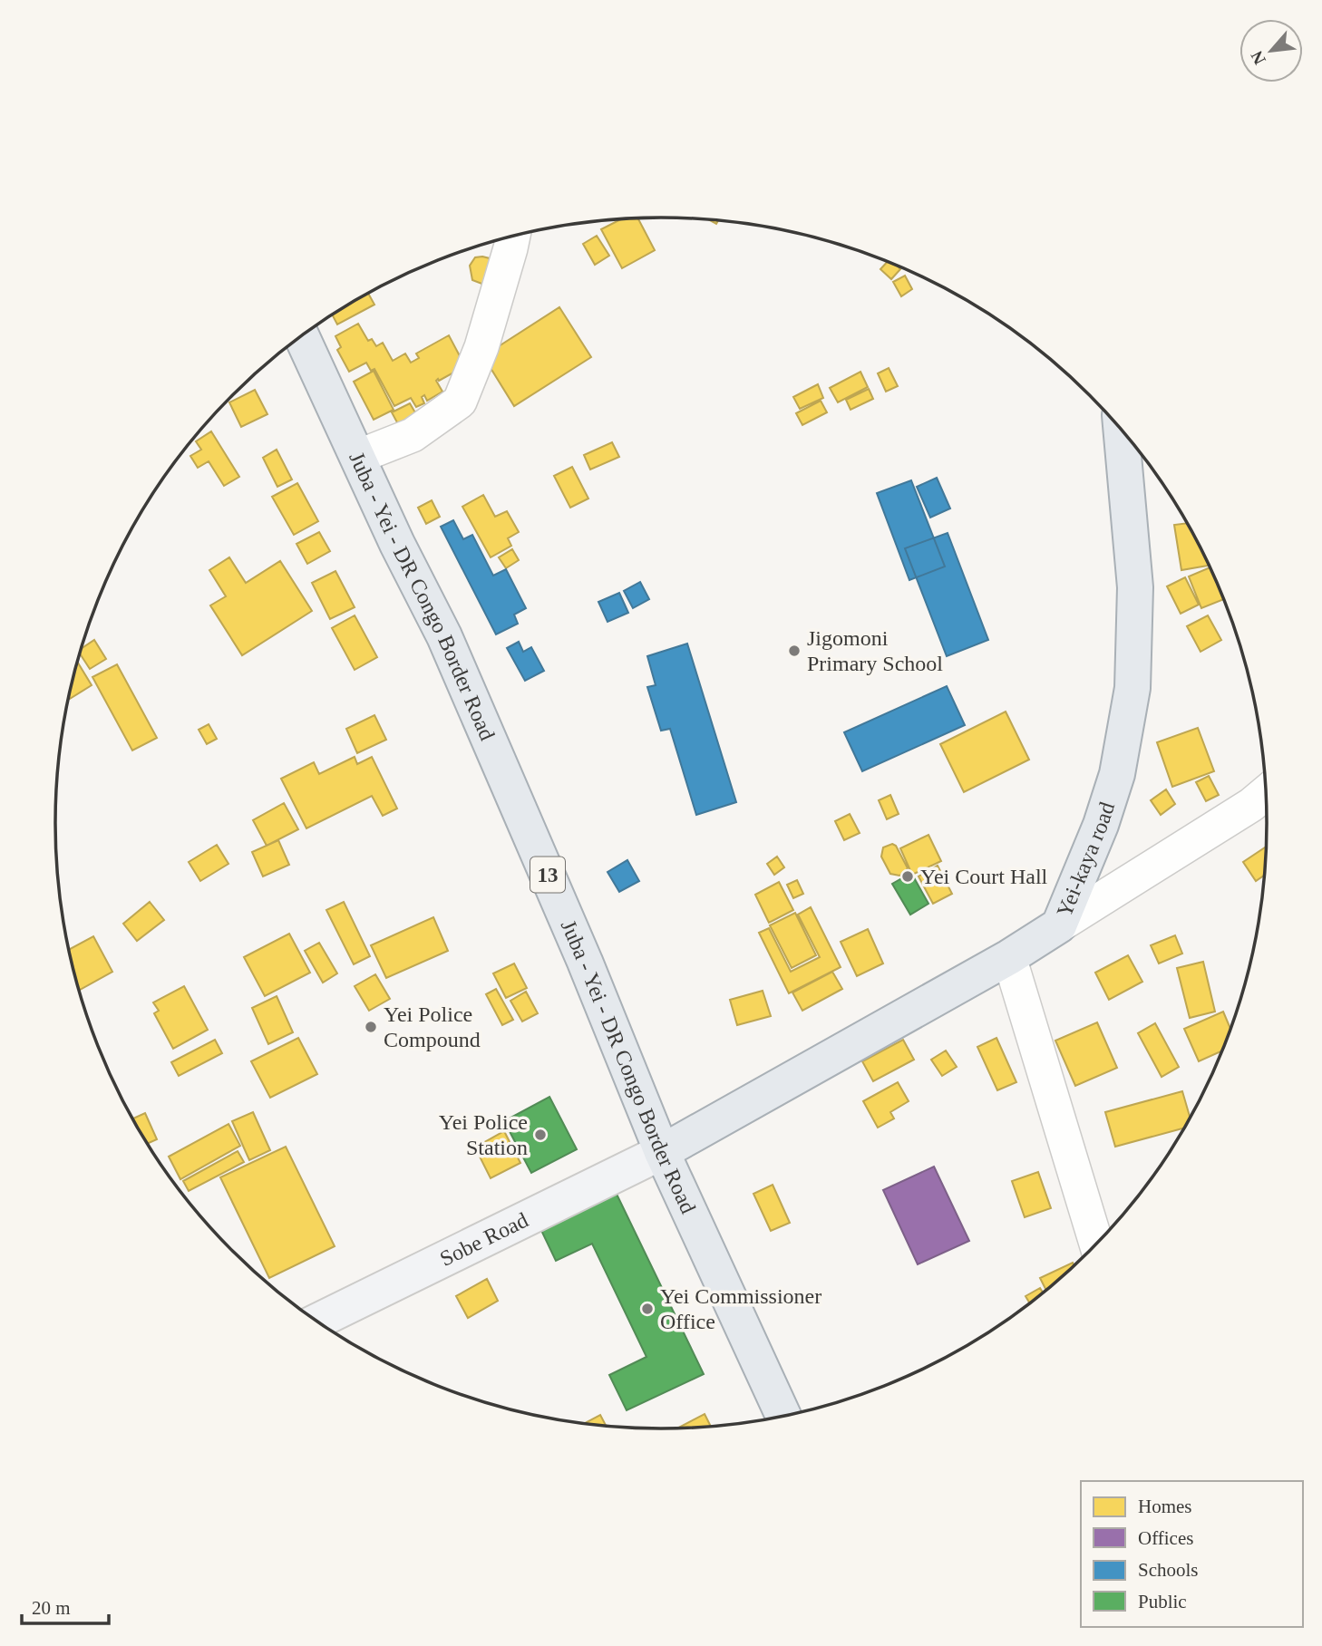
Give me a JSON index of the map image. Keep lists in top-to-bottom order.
{
  "streets": {
    "main road": ["Juba - Yei - DR Congo Border Road", "Yei-kaya road", "13"],
    "street": ["Sobe Road"]
  },
  "crossings": [
    ["Juba - Yei - DR Congo Border Road", "Yei-kaya road"],
    ["Juba - Yei - DR Congo Border Road", "Sobe Road"],
    ["Yei-kaya road", "Sobe Road"]
  ],
  "places": [
    "Jigomoni Primary School",
    "Yei Court Hall",
    "Yei Police Compound",
    "Yei Police Station",
    "Yei Commissioner Office"
  ],
  "legend": [
    "Homes",
    "Offices",
    "Schools",
    "Public"
  ],
  "scale_bar": "20 m",
  "north": "bottom left"
}
